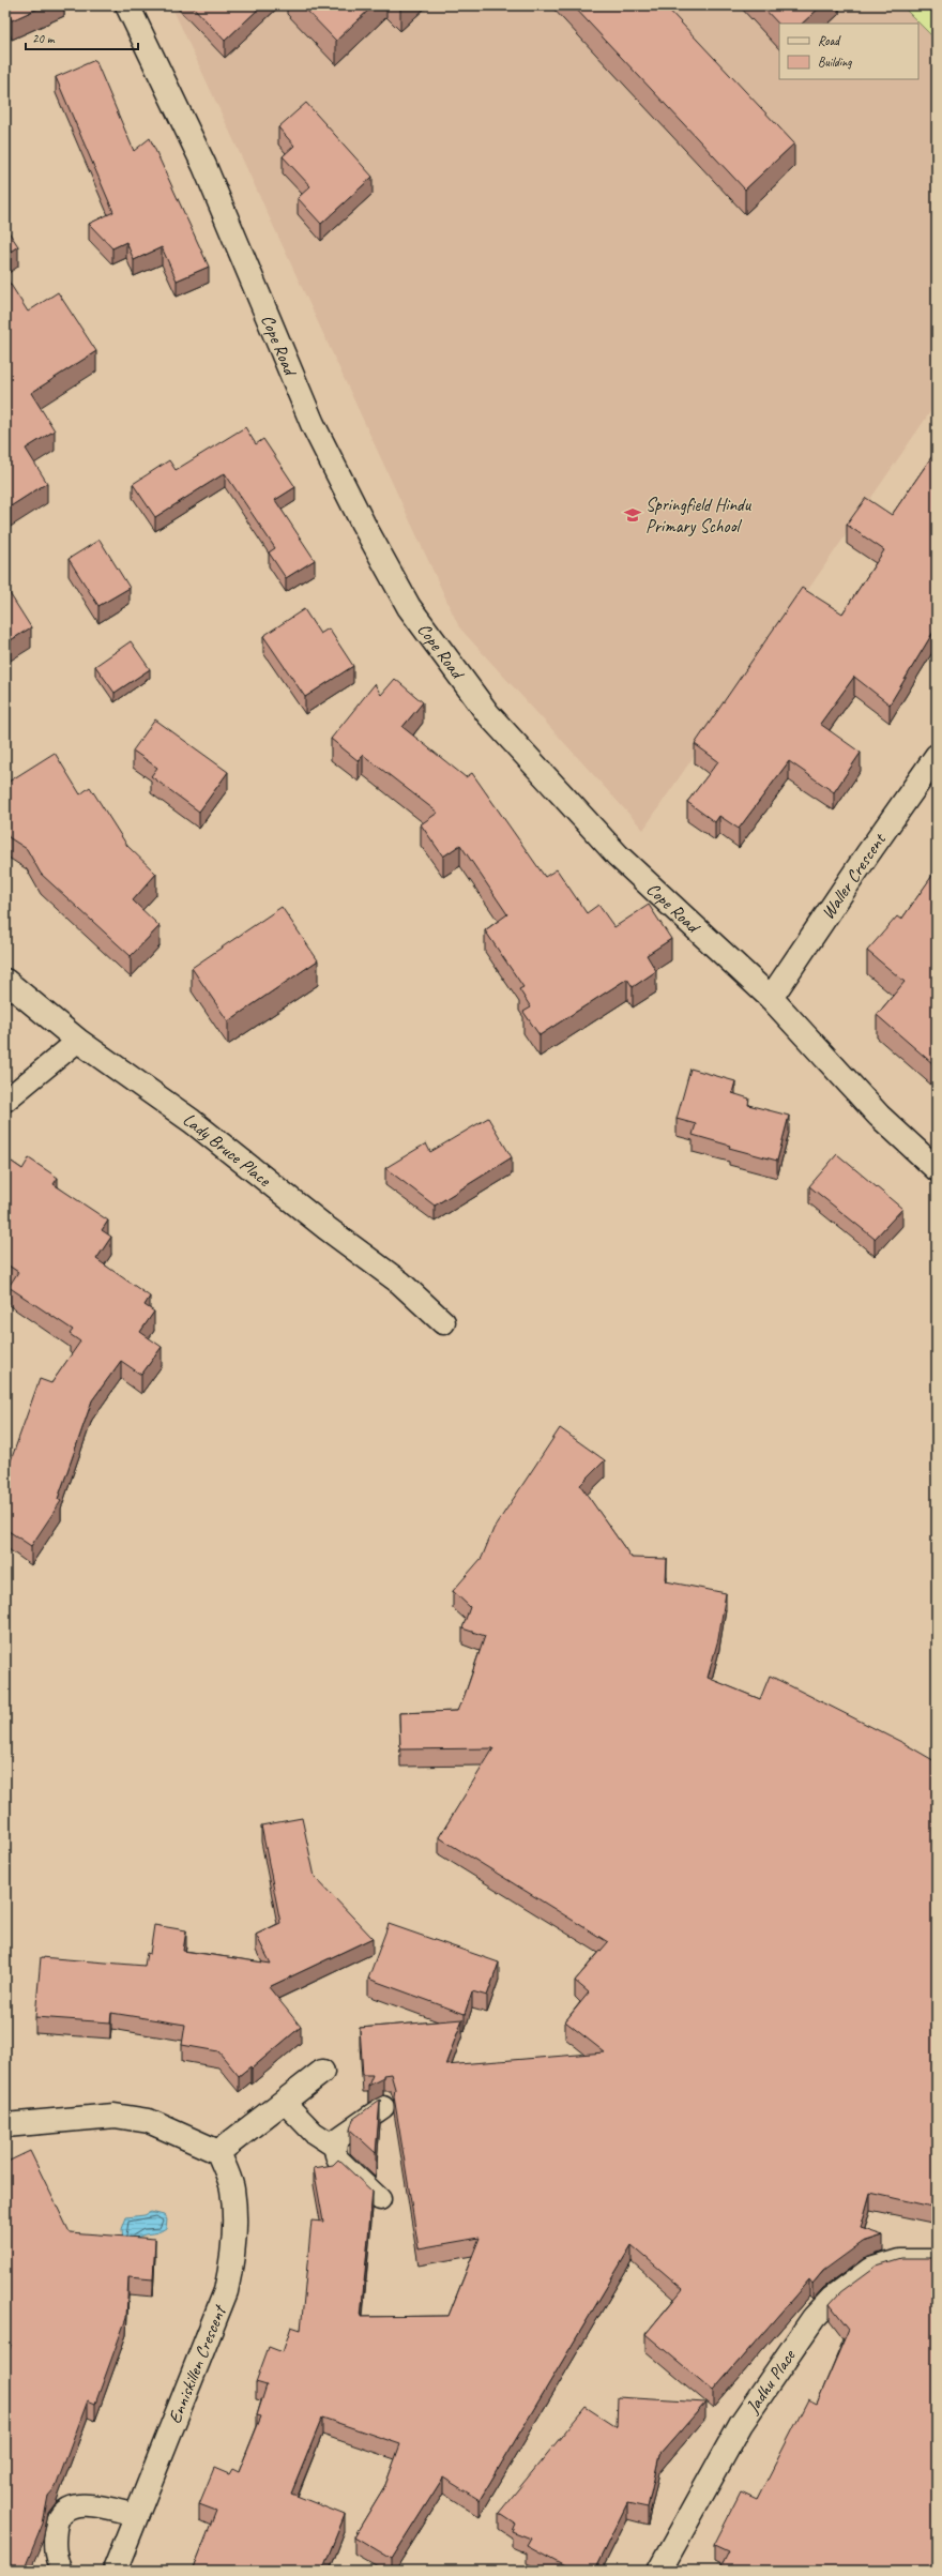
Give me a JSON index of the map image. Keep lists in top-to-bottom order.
{
  "streets": {
    "street": [
      "Cope Road",
      "Waller Crescent",
      "Lady Bruce Place",
      "Enniskillen Crescent",
      "Jadhu Place"
    ]
  },
  "crossings": [
    ["Cope Road", "Waller Crescent"]
  ],
  "places": {
    "school or university": ["Springfield Hindu Primary School"]
  },
  "legend": ["Road", "Building"],
  "scale_bar": "20 m"
}
